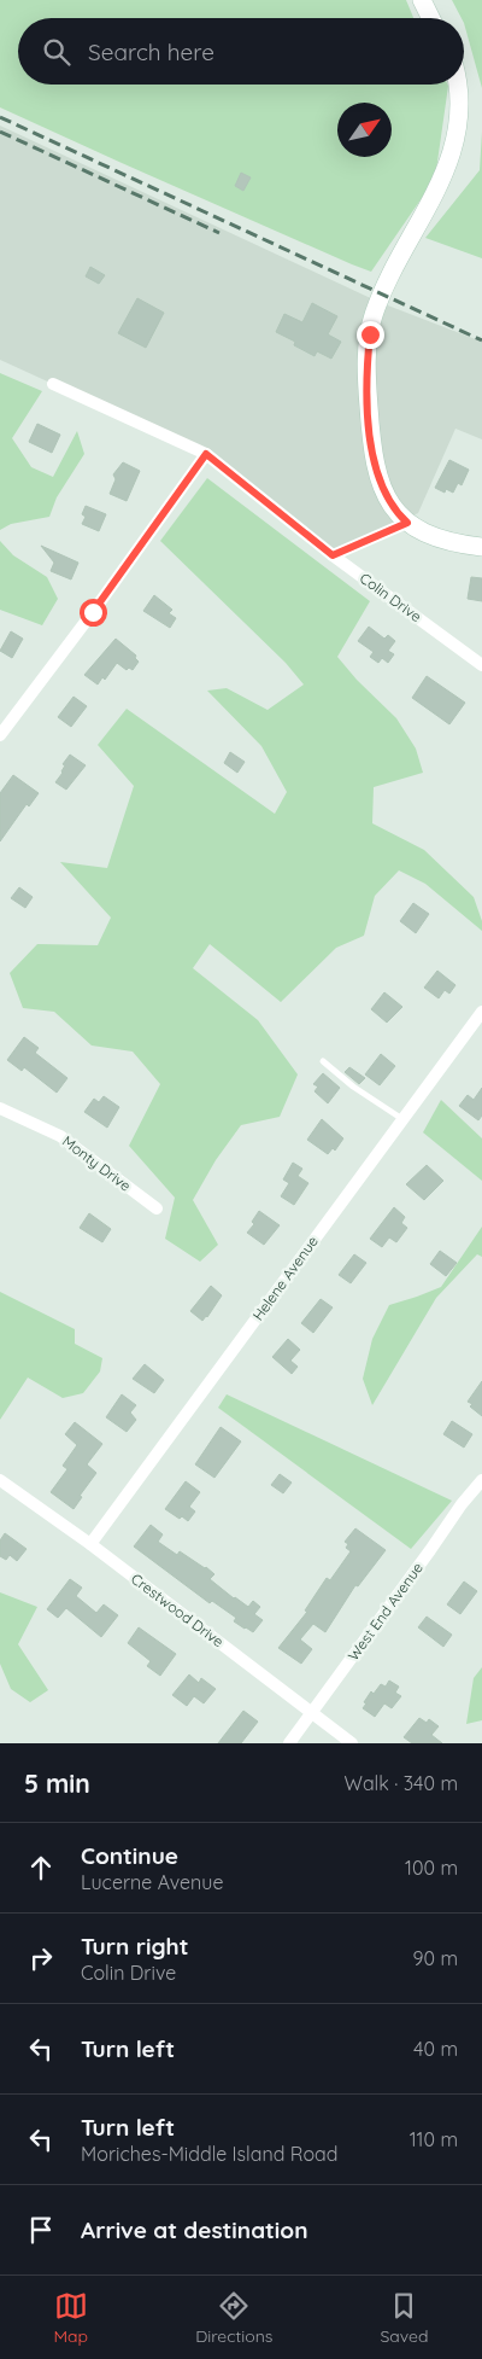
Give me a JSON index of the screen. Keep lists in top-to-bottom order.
{
  "streets": {
    "street": [
      "Colin Drive",
      "Monty Drive",
      "Helene Avenue",
      "Crestwood Drive",
      "West End Avenue"
    ]
  },
  "crossings": [
    ["Helene Avenue", "Crestwood Drive"],
    ["Crestwood Drive", "West End Avenue"]
  ],
  "north": "top right",
  "page": {
    "search": "Search here",
    "heading": ["5 min", "Walk · 340 m"],
    "list": [
      ["Continue", "Lucerne Avenue", "100 m"],
      ["Turn right", "Colin Drive", "90 m"],
      ["Turn left", "40 m"],
      ["Turn left", "Moriches-Middle Island Road", "110 m"],
      "Arrive at destination"
    ],
    "nav": ["Map", "Directions", "Saved"]
  }
}
